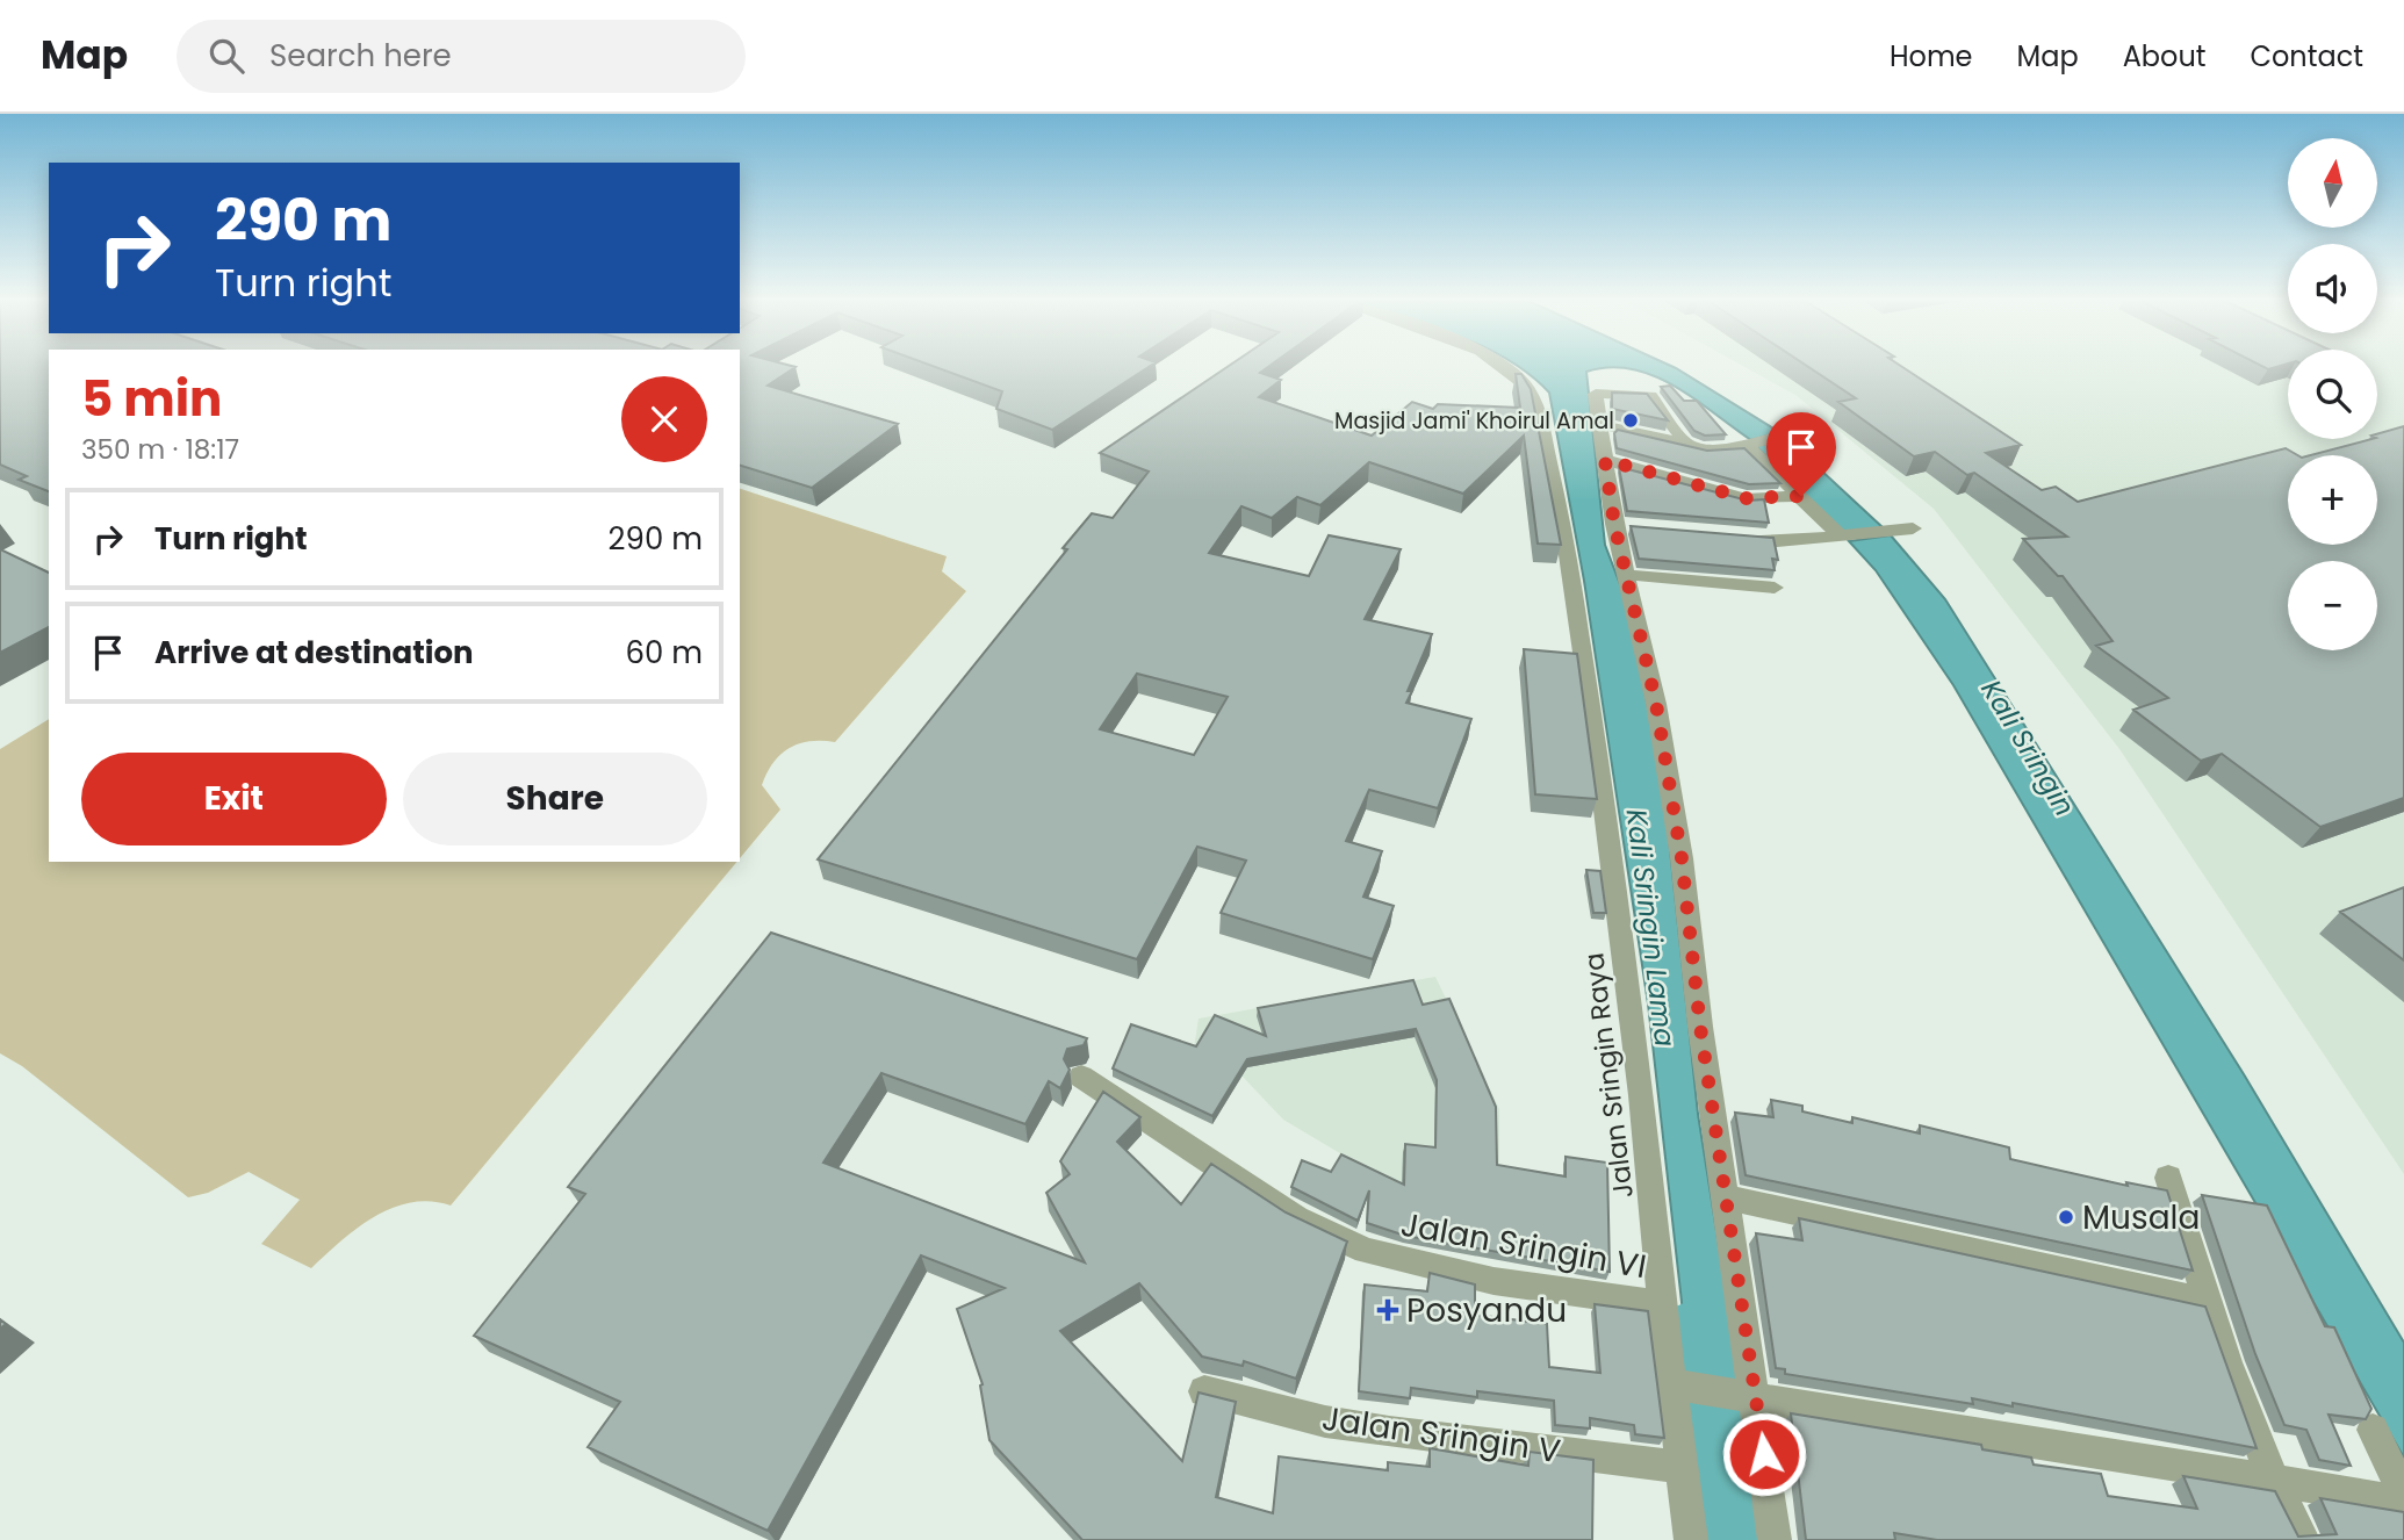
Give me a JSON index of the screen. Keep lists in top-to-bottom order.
{
  "streets": {
    "street": ["Jalan Sringin Raya", "Jalan Sringin VI", "Jalan Sringin V"]
  },
  "crossings": [
    ["Jalan Sringin Raya", "Jalan Sringin VI"],
    ["Jalan Sringin Raya", "Jalan Sringin V"]
  ],
  "water": ["Kali Sringin", "Kali Sringin Lama"],
  "places": {
    "other": ["Masjid Jami' Khoirul Amal", "Musala"],
    "health": ["Posyandu"]
  },
  "north": "top",
  "page": {
    "header": "Map",
    "search": "Search here",
    "nav": [
      "Home",
      "Map",
      "About",
      "Contact"
    ],
    "map_buttons": ["+", "−"],
    "turn": ["290 m", "Turn right"],
    "heading": ["5 min", "350 m · 18:17"],
    "list": [
      {
        "name": "Turn right",
        "value": "290 m"
      },
      {
        "name": "Arrive at destination",
        "value": "60 m"
      }
    ],
    "buttons": ["Exit", "Share"]
  }
}
